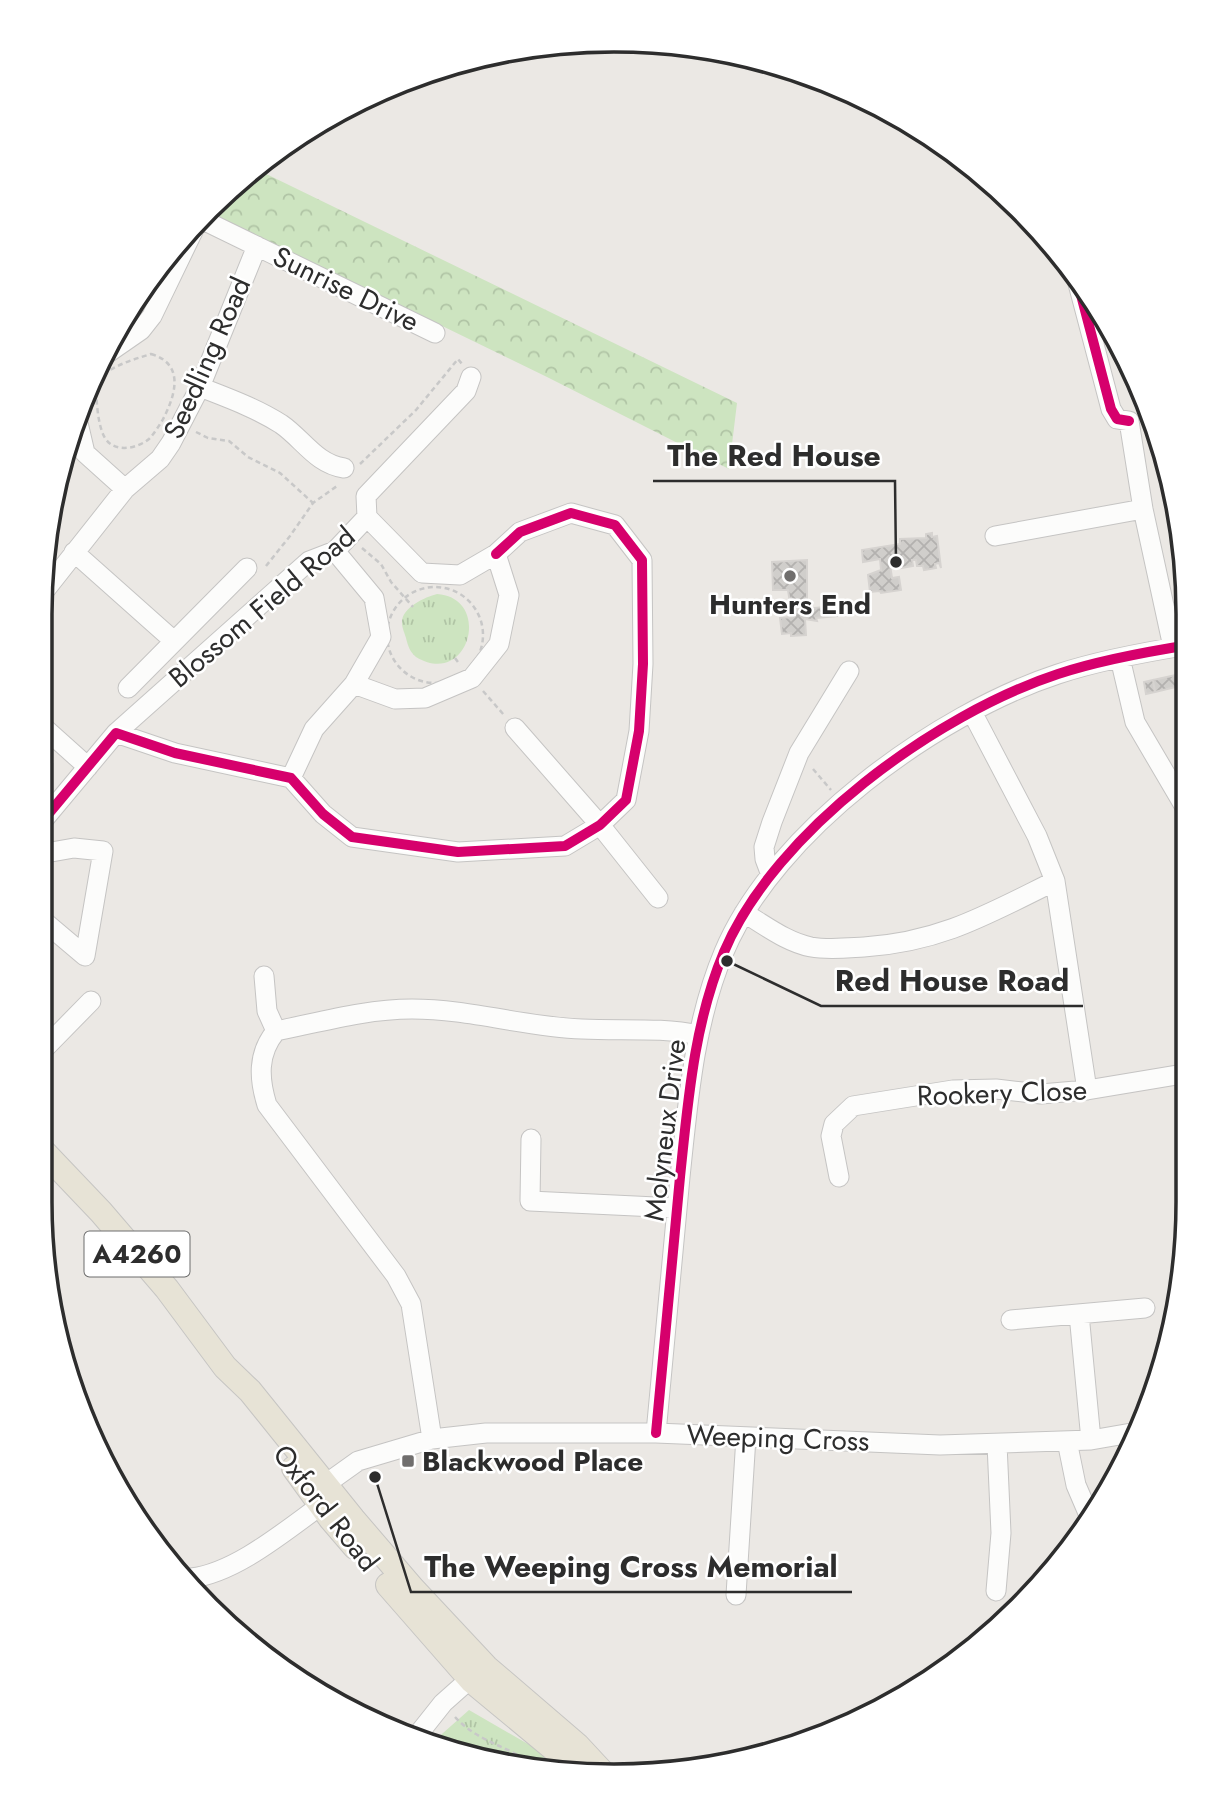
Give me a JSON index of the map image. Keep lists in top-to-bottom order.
{
  "streets": {
    "main road": ["A4260", "Oxford Road"],
    "street": [
      "Sunrise Drive",
      "Seedling Road",
      "Blossom Field Road",
      "Rookery Close",
      "Molyneux Drive",
      "Weeping Cross"
    ]
  },
  "crossings": [
    ["Sunrise Drive", "Seedling Road"],
    ["Molyneux Drive", "Weeping Cross"],
    ["Weeping Cross", "Oxford Road"]
  ],
  "places": {
    "other": [
      "The Red House",
      "Hunters End",
      "Red House Road",
      "The Weeping Cross Memorial"
    ],
    "transit": ["Blackwood Place"]
  }
}
